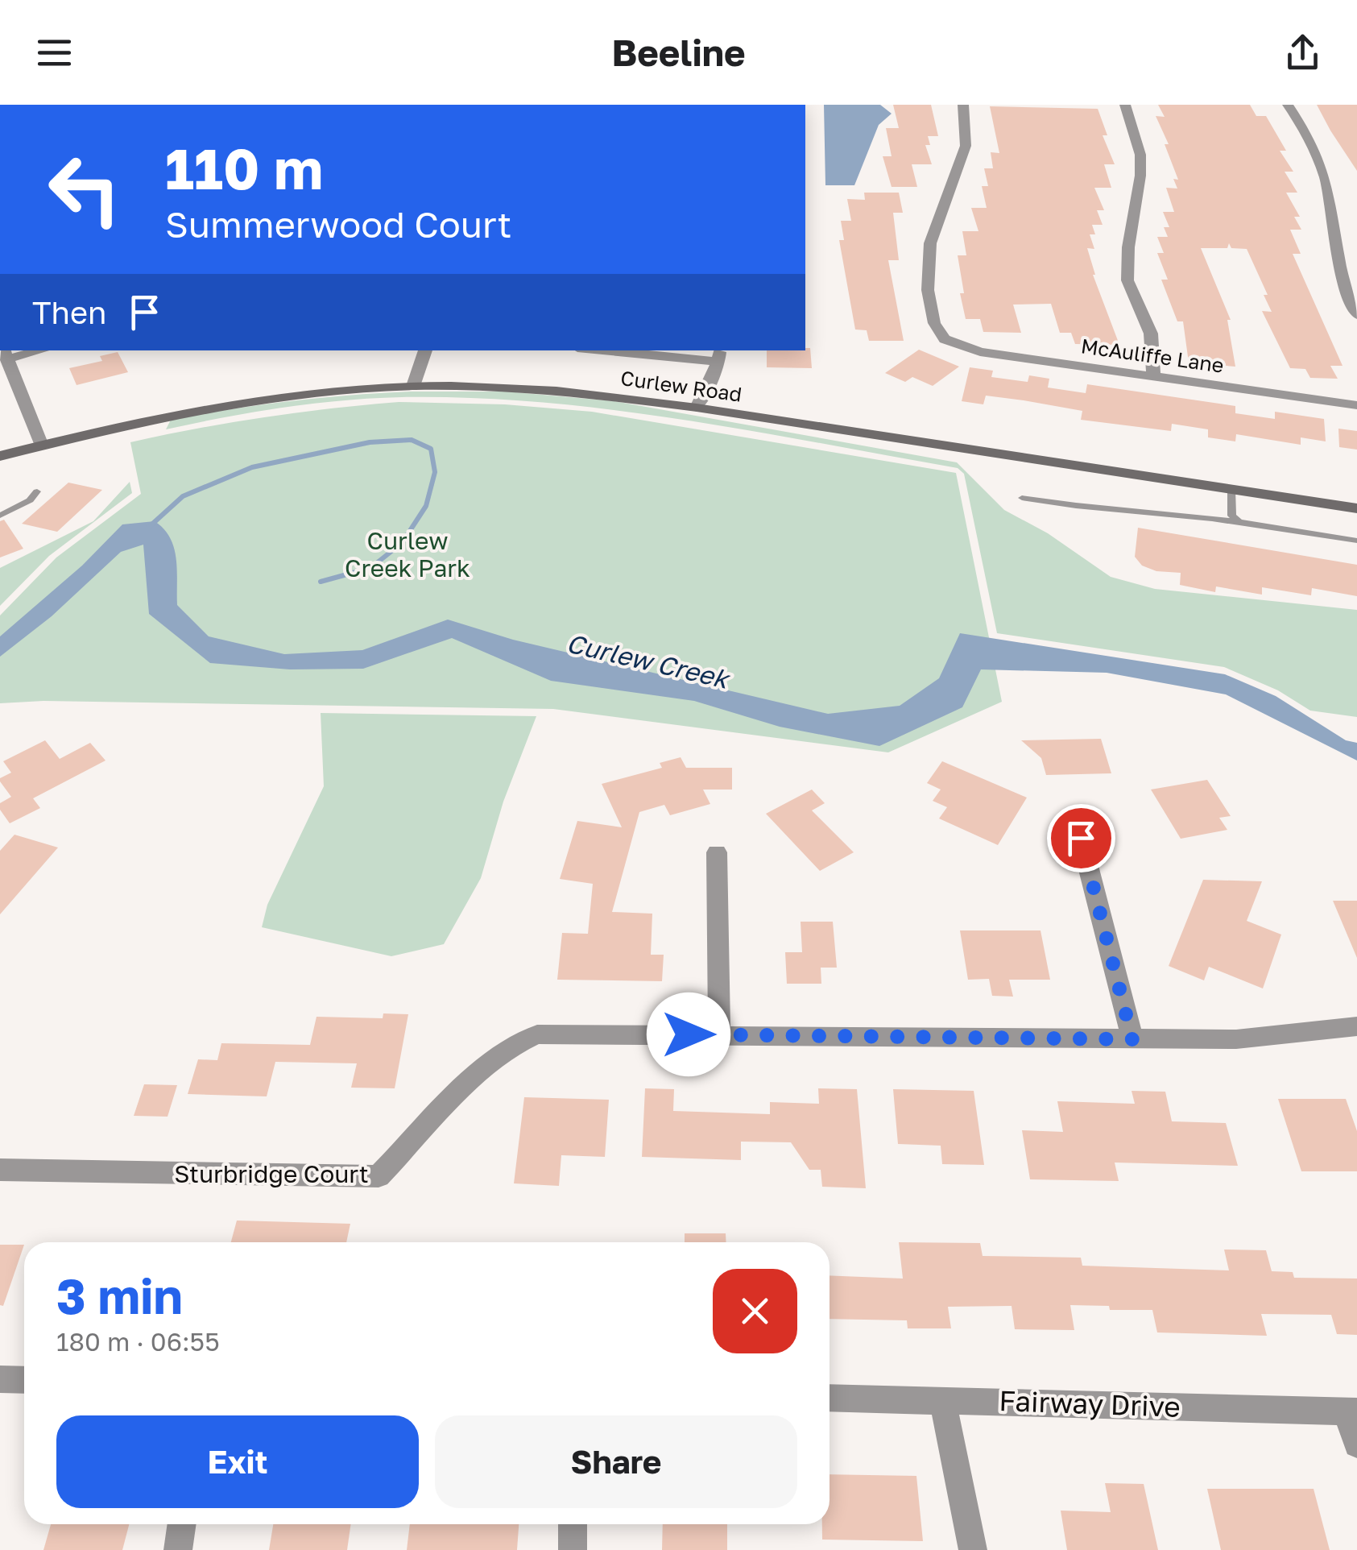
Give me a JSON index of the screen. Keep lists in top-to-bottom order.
{
  "streets": {
    "main road": ["Curlew Road"],
    "street": ["McAuliffe Lane", "Sturbridge Court", "Fairway Drive"]
  },
  "water": ["Curlew Creek"],
  "parks": ["Curlew Creek Park"],
  "page": {
    "header": "Beeline",
    "turn": ["110 m", "Summerwood Court"],
    "then": "Then",
    "heading": ["3 min", "180 m · 06:55"],
    "buttons": ["Exit", "Share"]
  }
}
